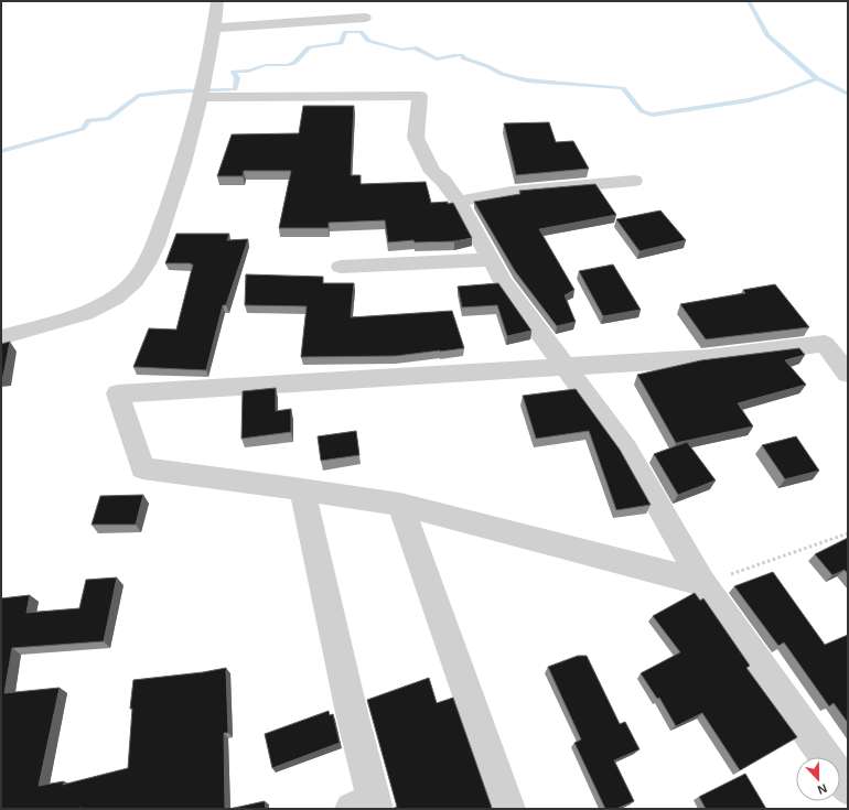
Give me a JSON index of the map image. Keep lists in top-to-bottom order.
{
  "north": "bottom"
}
